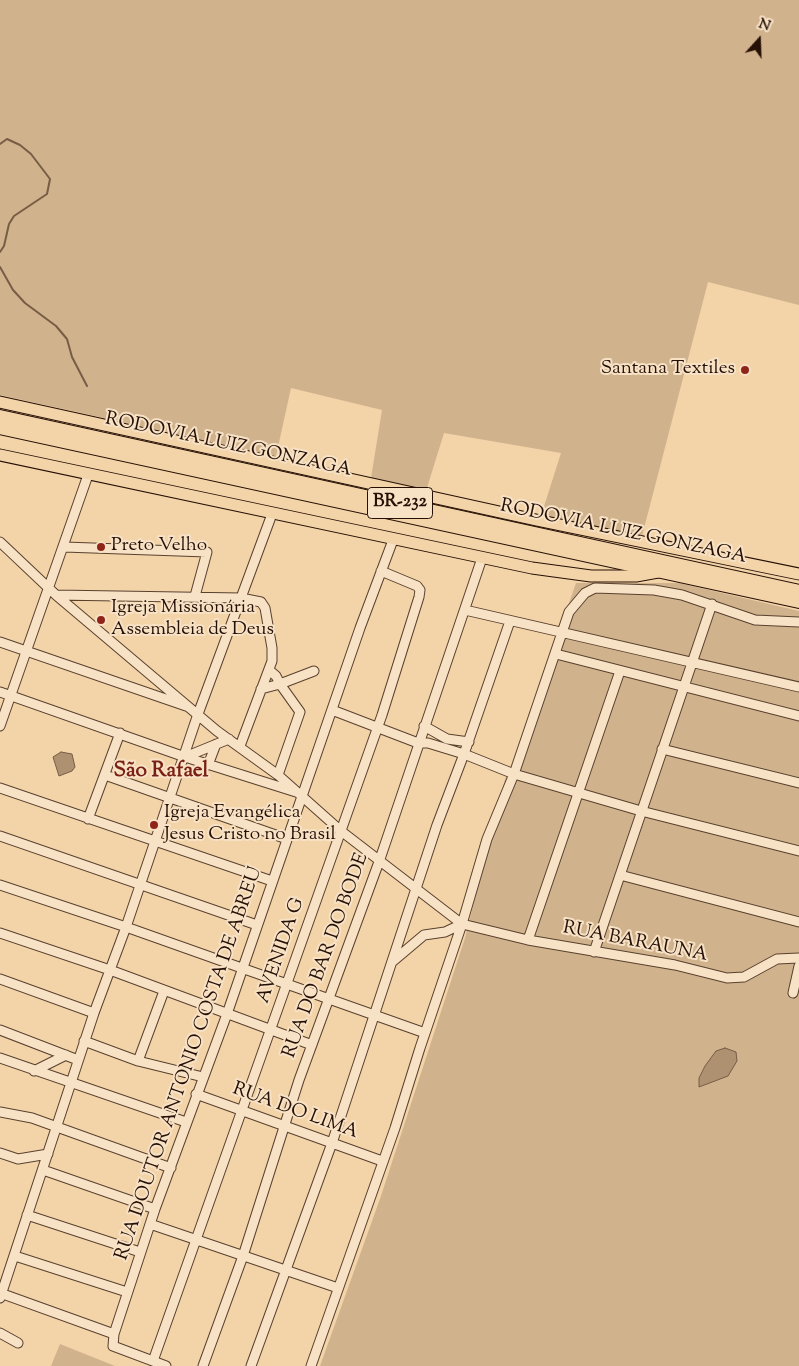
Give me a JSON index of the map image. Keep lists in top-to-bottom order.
{
  "streets": {
    "highway": ["RODOVIA LUIZ GONZAGA", "BR-232"],
    "street": [
      "RUA BARAUNA",
      "AVENIDA G",
      "RUA DO BAR DO BODE",
      "RUA DOUTOR ANTONIO COSTA DE ABREU",
      "RUA DO LIMA"
    ]
  },
  "crossings": [
    ["BR-232", "RUA DO BAR DO BODE"],
    ["BR-232", "RUA DOUTOR ANTONIO COSTA DE ABREU"],
    ["AVENIDA G", "RUA DOUTOR ANTONIO COSTA DE ABREU"],
    ["AVENIDA G", "RUA DO LIMA"],
    ["RUA DO BAR DO BODE", "RUA DO LIMA"],
    ["RUA DOUTOR ANTONIO COSTA DE ABREU", "RUA DO LIMA"]
  ],
  "districts": ["São Rafael"],
  "places": [
    "Santana Textiles",
    "Preto Velho",
    "Igreja Missionária Assembleia de Deus",
    "Igreja Evangélica Jesus Cristo no Brasil"
  ],
  "north": "top"
}
